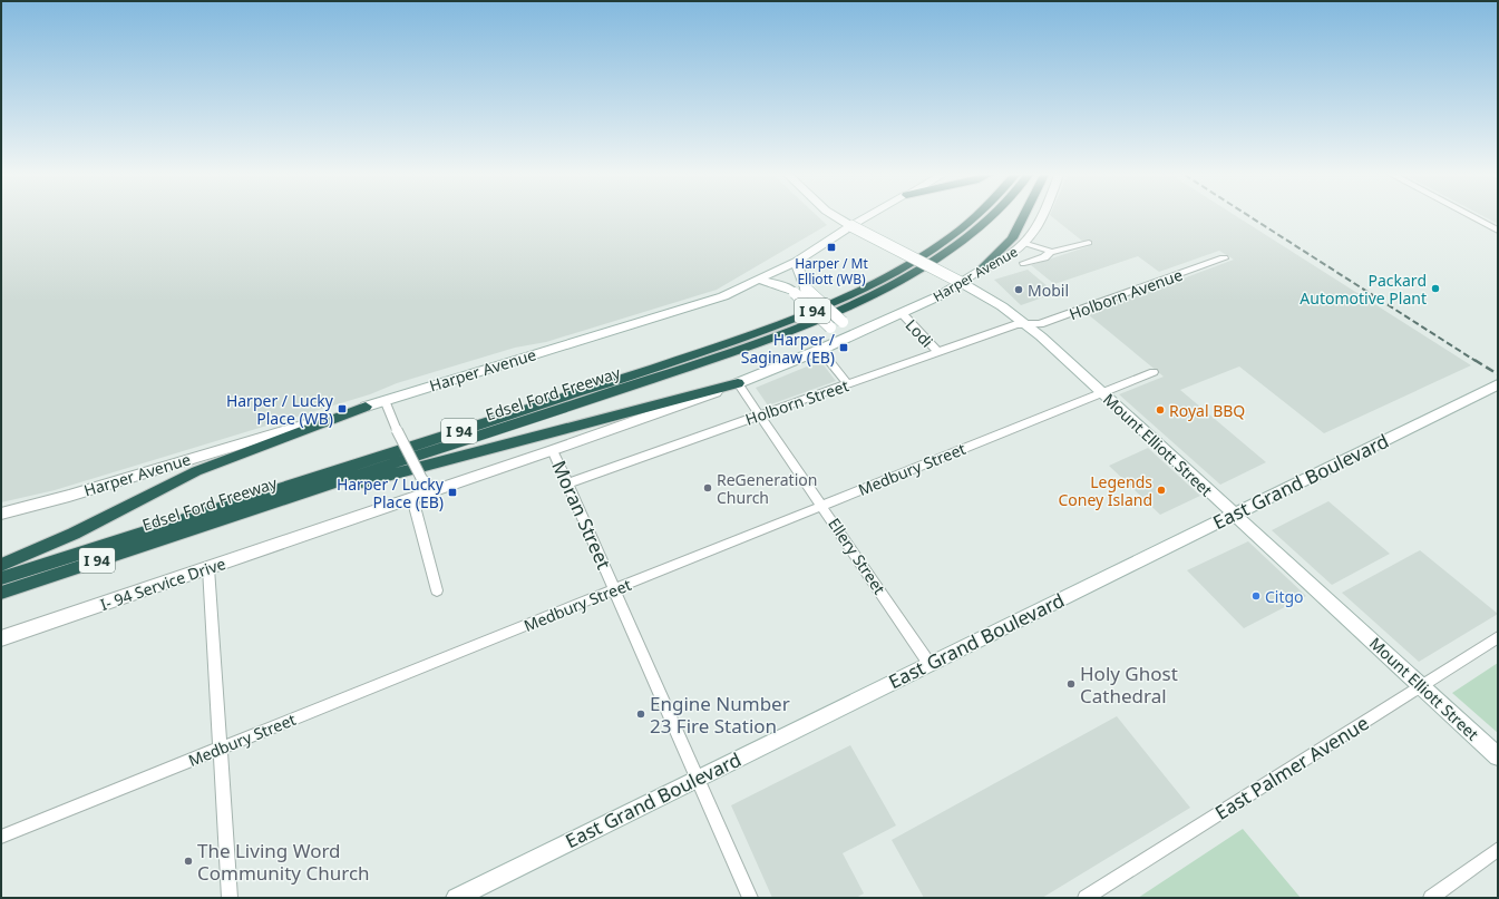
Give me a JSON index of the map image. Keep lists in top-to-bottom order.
{
  "streets": {
    "highway": ["I 94", "Edsel Ford Freeway"],
    "main road": [
      "Harper Avenue",
      "Mount Elliott Street",
      "East Grand Boulevard",
      "I- 94 Service Drive"
    ],
    "street": [
      "Holborn Avenue",
      "Lodi",
      "Holborn Street",
      "Medbury Street",
      "Moran Street",
      "Ellery Street",
      "East Palmer Avenue"
    ]
  },
  "crossings": [
    ["Harper Avenue", "Lodi"],
    ["Harper Avenue", "Mount Elliott Street"],
    ["Holborn Avenue", "Holborn Street"],
    ["Holborn Avenue", "Mount Elliott Street"],
    ["Lodi", "Holborn Street"],
    ["Holborn Street", "Mount Elliott Street"],
    ["Holborn Street", "Moran Street"],
    ["Holborn Street", "Ellery Street"],
    ["Mount Elliott Street", "Medbury Street"],
    ["Mount Elliott Street", "East Grand Boulevard"],
    ["Mount Elliott Street", "East Palmer Avenue"],
    ["Medbury Street", "Moran Street"],
    ["Medbury Street", "Ellery Street"],
    ["East Grand Boulevard", "Moran Street"],
    ["East Grand Boulevard", "Ellery Street"]
  ],
  "places": {
    "transit": [
      "Harper / Mt Elliott (WB)",
      "Harper / Saginaw (EB)",
      "Harper / Lucky Place (WB)",
      "Harper / Lucky Place (EB)"
    ],
    "other": [
      "Packard Automotive Plant",
      "Mobil",
      "Royal BBQ",
      "ReGeneration Church",
      "Legends Coney Island",
      "Citgo",
      "Holy Ghost Cathedral",
      "Engine Number 23 Fire Station",
      "The Living Word Community Church"
    ]
  }
}
